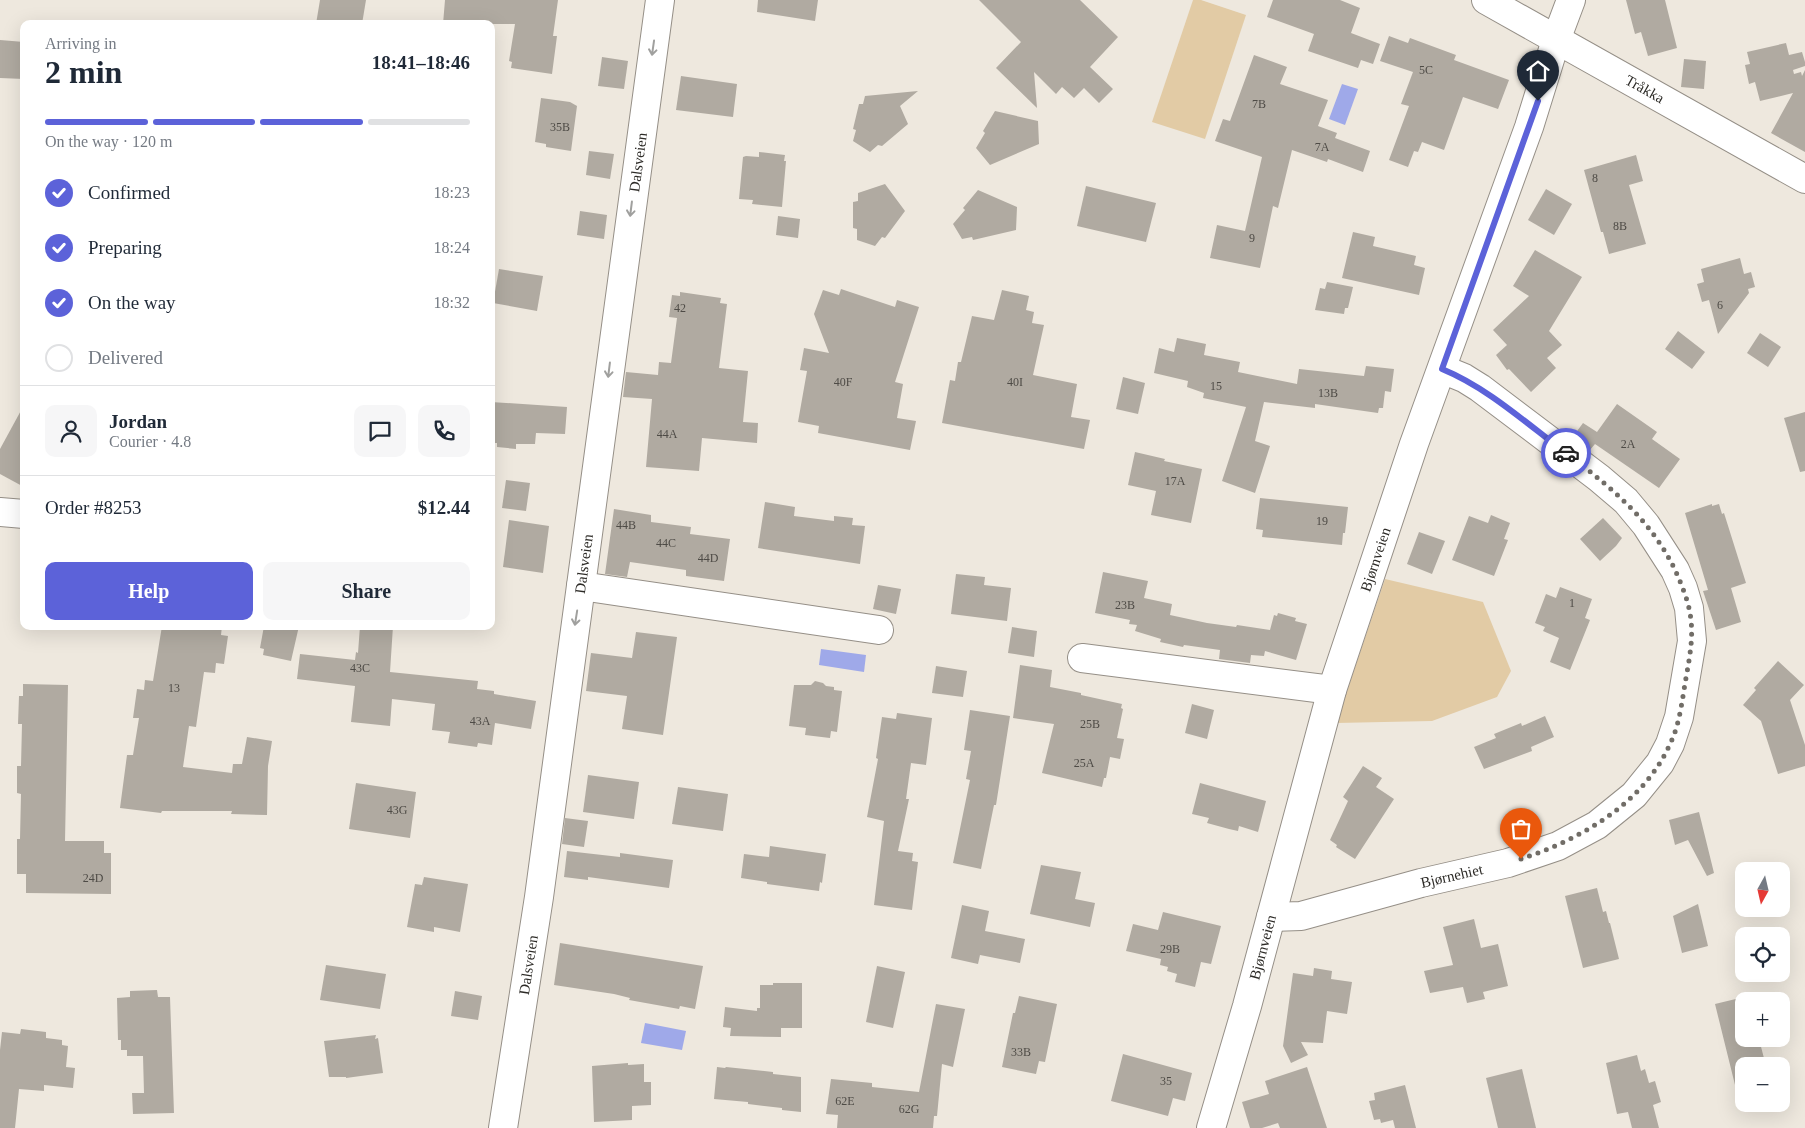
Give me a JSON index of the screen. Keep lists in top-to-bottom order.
{
  "streets": {
    "street": [
      "Tråkka",
      "Dalsveien",
      "Bjørnveien",
      "Bjørnehiet"
    ]
  },
  "crossings": [
    ["Tråkka", "Bjørnveien"],
    ["Bjørnveien", "Bjørnehiet"]
  ],
  "one_way": ["Dalsveien"],
  "house_numbers": [
    "5C",
    "7B",
    "35B",
    "7A",
    "8",
    "8B",
    "9",
    "6",
    "42",
    "40F",
    "40I",
    "15",
    "13B",
    "44A",
    "2A",
    "17A",
    "19",
    "44B",
    "44C",
    "44D",
    "1",
    "23B",
    "43C",
    "13",
    "43A",
    "25B",
    "25A",
    "43G",
    "24D",
    "29B",
    "33B",
    "35",
    "62E",
    "62G"
  ],
  "north": "bottom",
  "page": {
    "heading": ["2 min", "Arriving in", "18:41–18:46"],
    "panel": [
      "Jordan",
      "Courier · 4.8",
      "Order #8253",
      "$12.44"
    ],
    "bar": "On the way · 120 m",
    "list": [
      ["Confirmed", "18:23"],
      ["Preparing", "18:24"],
      ["On the way", "18:32"],
      "Delivered"
    ],
    "buttons": ["Help", "Share"],
    "map_buttons": ["+", "−"]
  }
}
